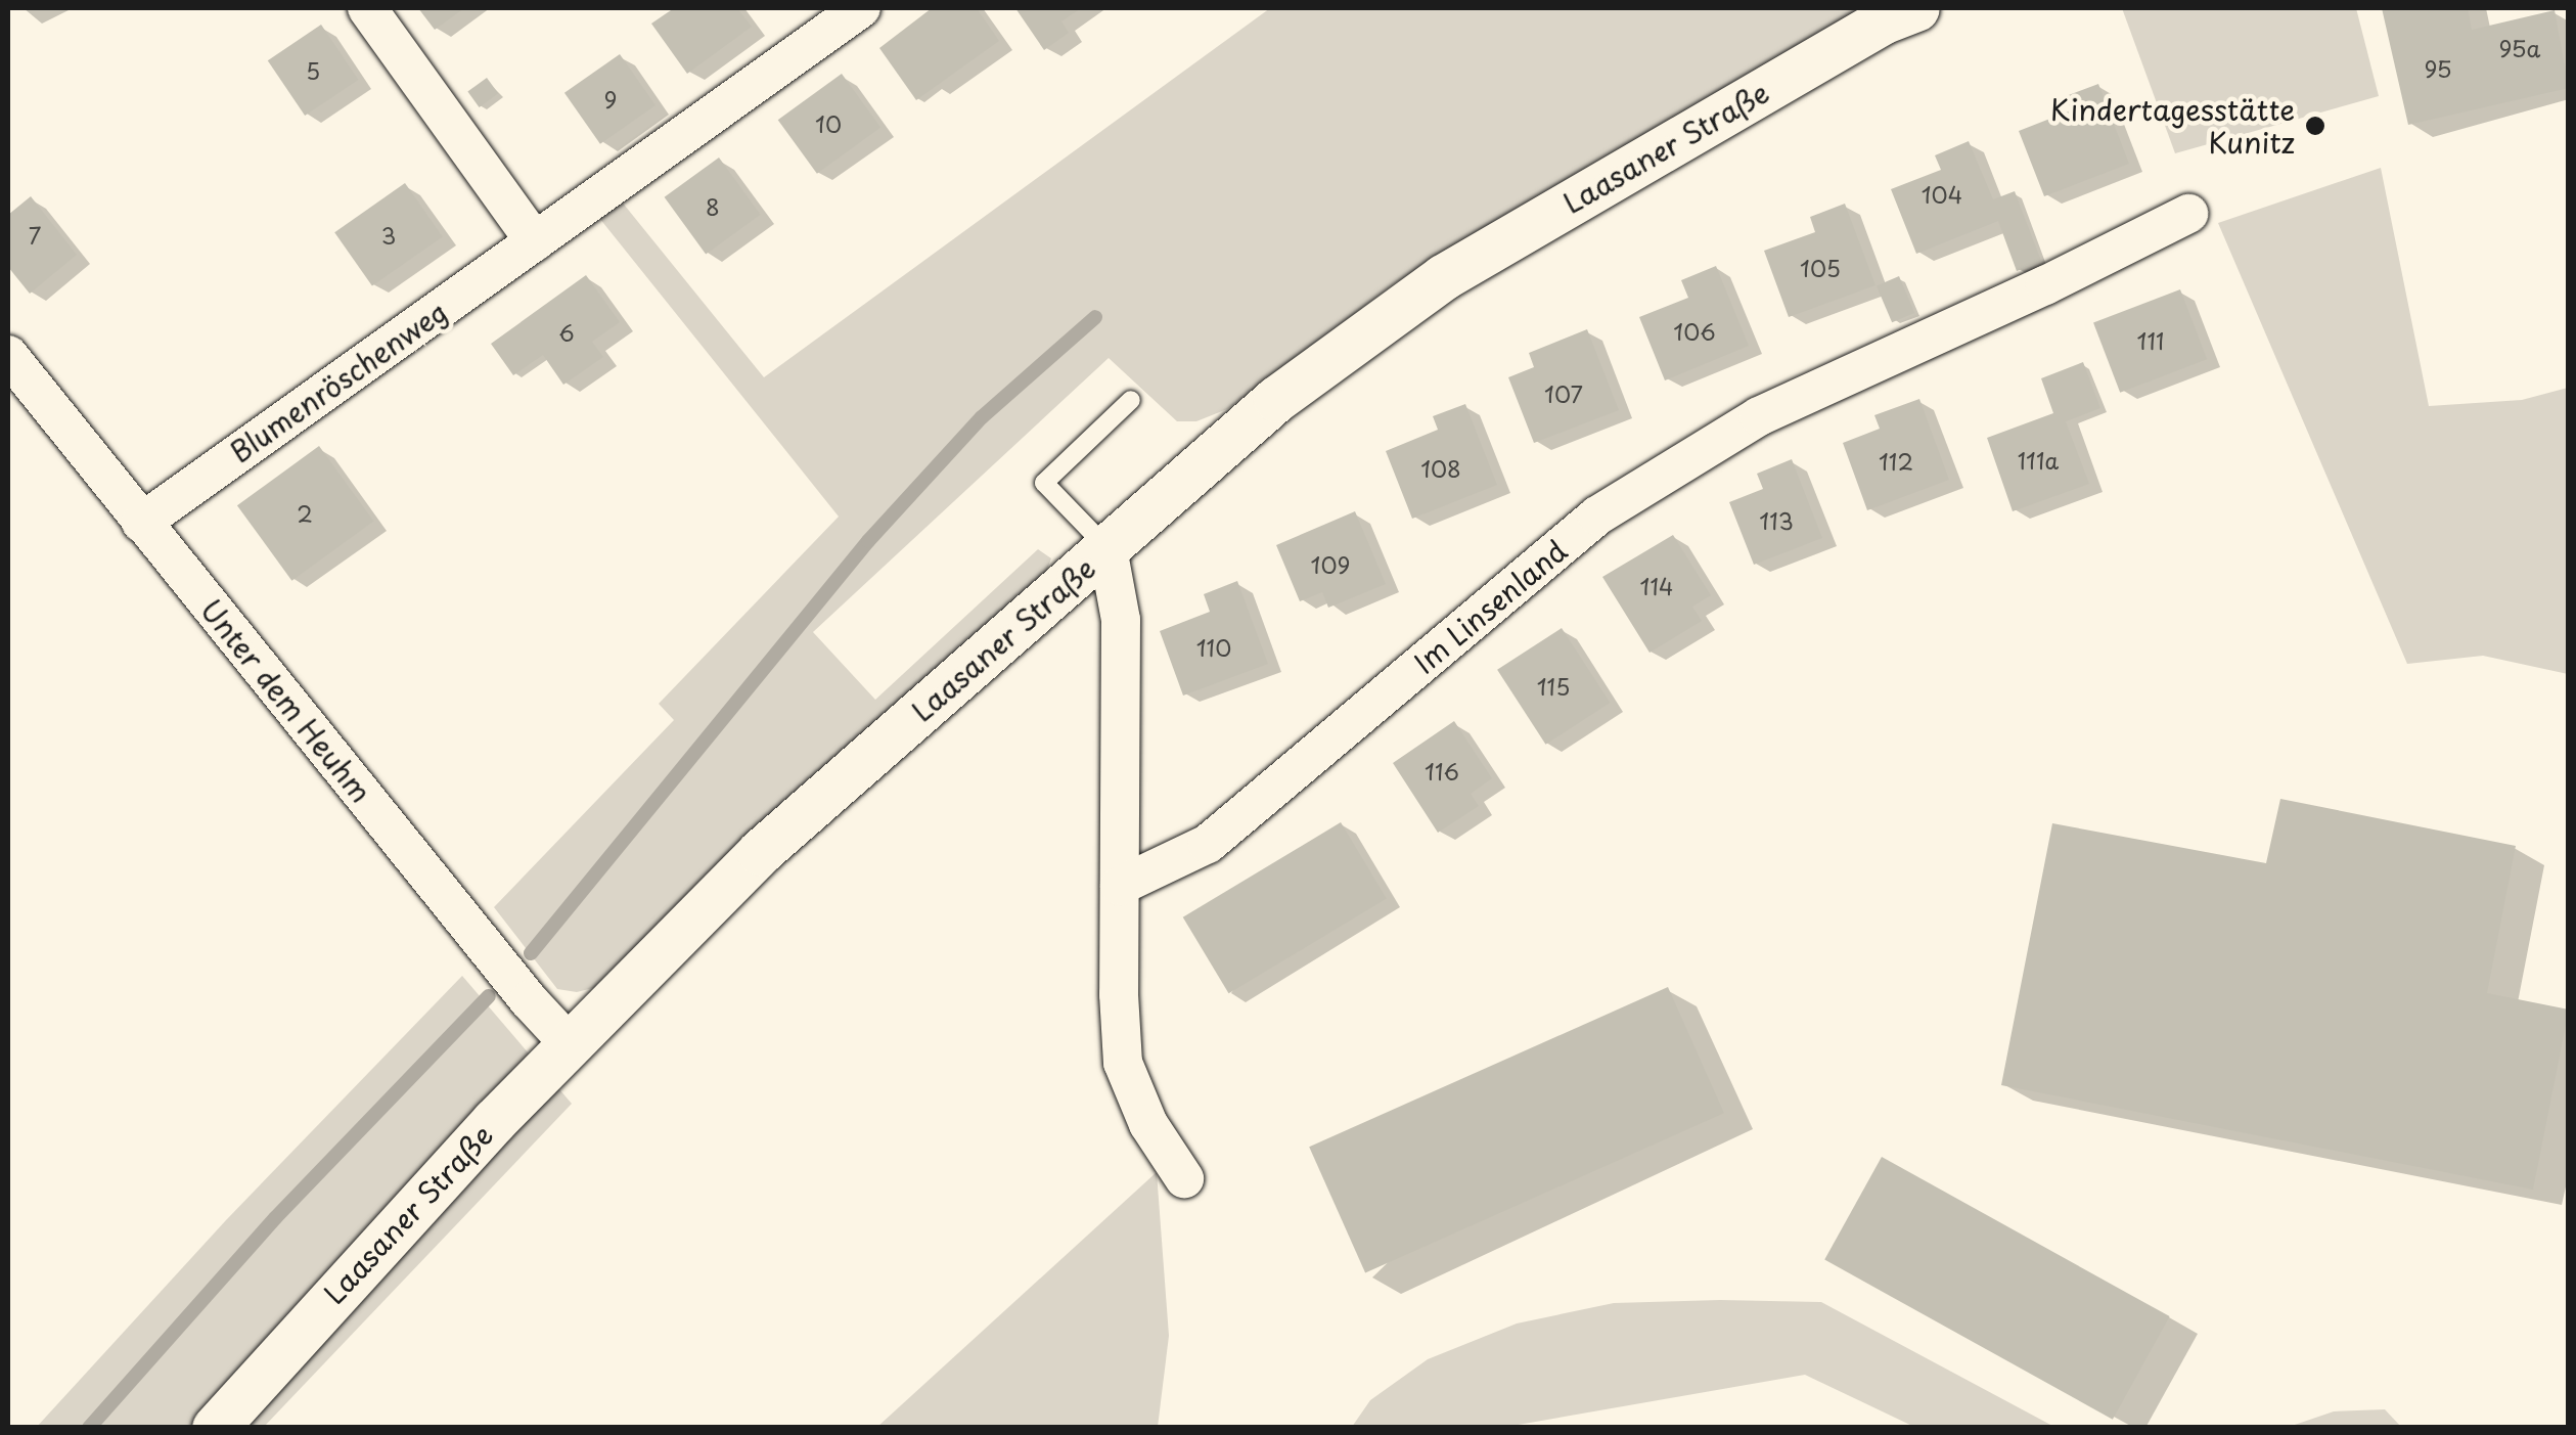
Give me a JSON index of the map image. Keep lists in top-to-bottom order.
{
  "streets": {
    "street": [
      "Laasaner Straße",
      "Blumenröschenweg",
      "Im Linsenland",
      "Unter dem Heuhm"
    ]
  },
  "crossings": [
    ["Laasaner Straße", "Unter dem Heuhm"],
    ["Blumenröschenweg", "Unter dem Heuhm"]
  ],
  "places": ["Kindertagesstätte Kunitz"],
  "house_numbers": [
    "95a",
    "95",
    "5",
    "9",
    "10",
    "104",
    "8",
    "7",
    "3",
    "105",
    "106",
    "6",
    "111",
    "107",
    "111a",
    "112",
    "108",
    "2",
    "113",
    "109",
    "114",
    "110",
    "115",
    "116"
  ]
}
